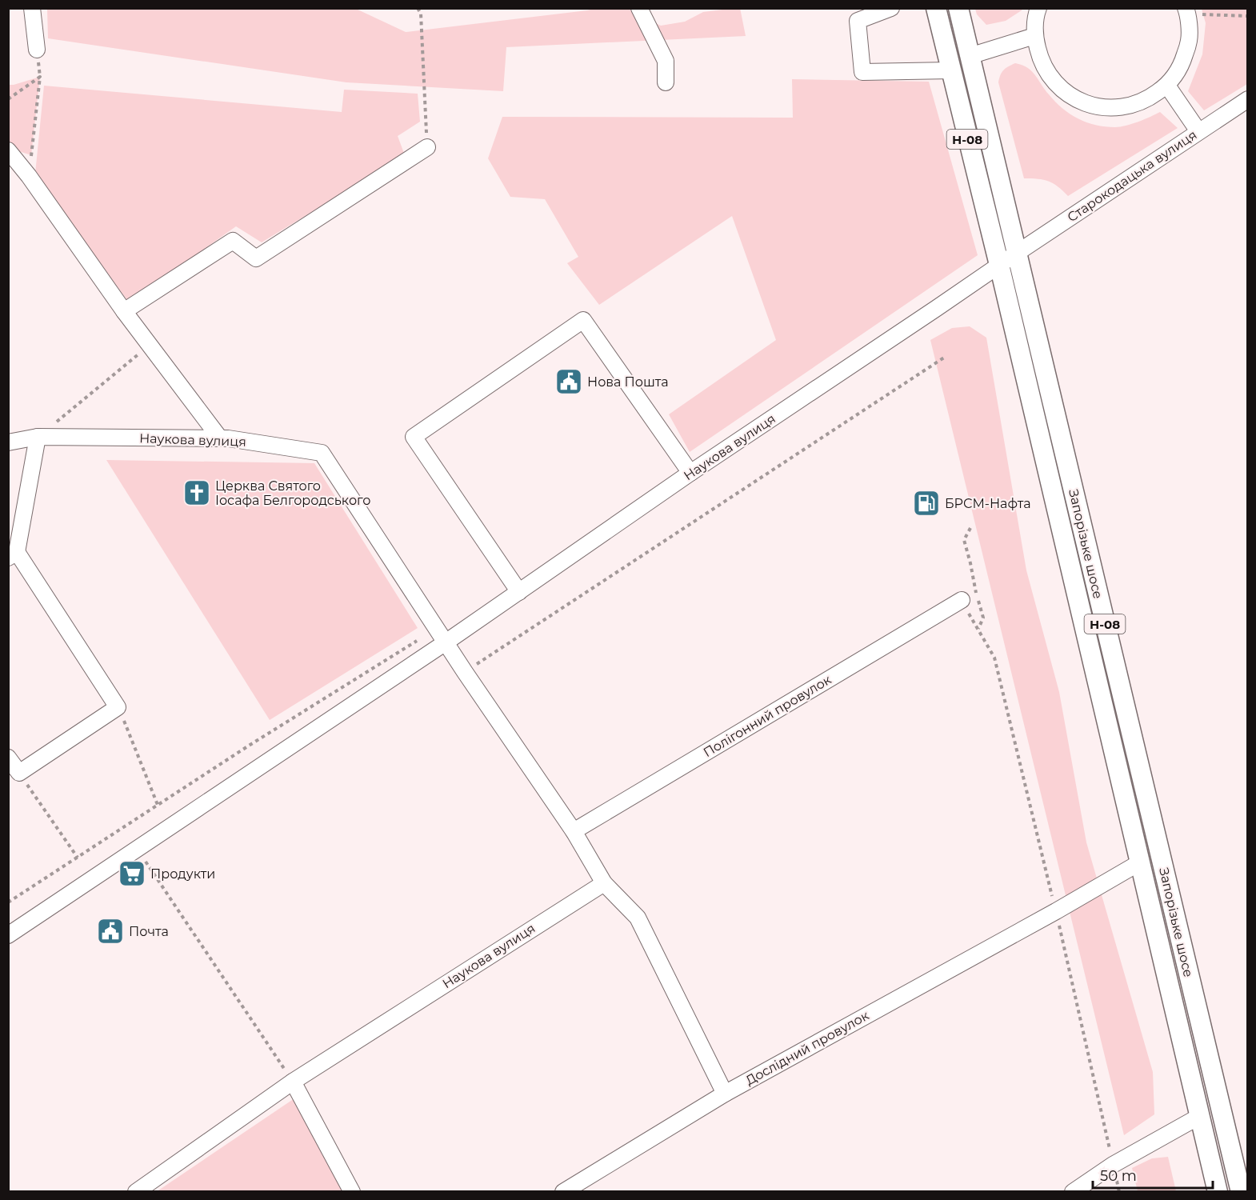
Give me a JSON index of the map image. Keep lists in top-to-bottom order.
{
  "streets": {
    "main road": ["Н-08", "Запорізьке шосе"],
    "street": [
      "Старокодацька вулиця",
      "Наукова вулиця",
      "Полігонний провулок",
      "Дослідний провулок"
    ]
  },
  "crossings": [
    ["Старокодацька вулиця", "Наукова вулиця"],
    ["Старокодацька вулиця", "Запорізьке шосе"],
    ["Наукова вулиця", "Запорізьке шосе"],
    ["Наукова вулиця", "Полігонний провулок"],
    ["Запорізьке шосе", "Дослідний провулок"]
  ],
  "places": {
    "public building": ["Нова Пошта", "Почта"],
    "church": ["Церква Святого Іосафа Белгородського"],
    "fuel station": ["БРСМ-Нафта"],
    "supermarket": ["Продукти"]
  },
  "scale_bar": "50 m"
}
